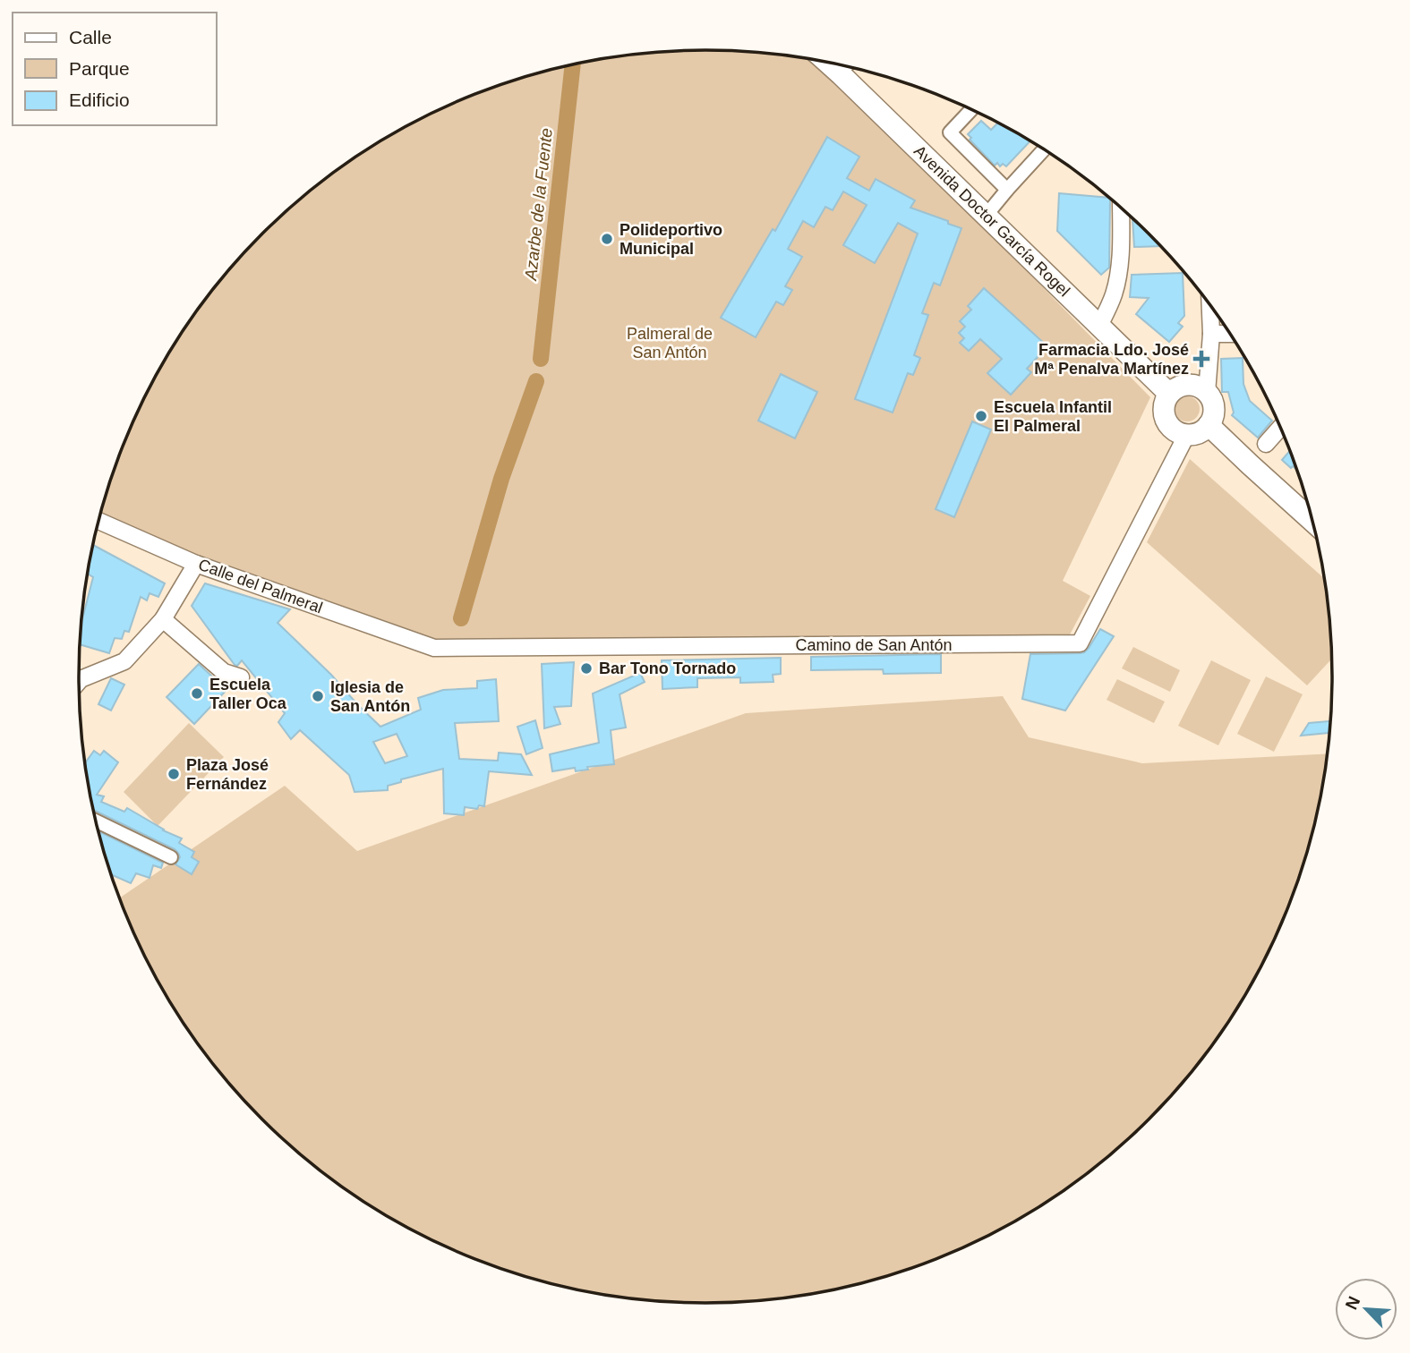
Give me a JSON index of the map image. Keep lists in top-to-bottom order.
{
  "streets": {
    "street": ["Avenida Doctor García Rogel", "Calle del Palmeral", "Camino de San Antón"]
  },
  "crossings": [
    ["Avenida Doctor García Rogel", "Camino de San Antón"],
    ["Calle del Palmeral", "Camino de San Antón"]
  ],
  "water": ["Azarbe de la Fuente"],
  "parks": ["Palmeral de San Antón"],
  "places": {
    "other": [
      "Polideportivo Municipal",
      "Escuela Infantil El Palmeral",
      "Bar Tono Tornado",
      "Escuela Taller Oca",
      "Iglesia de San Antón",
      "Plaza José Fernández"
    ],
    "health": ["Farmacia Ldo. José Mª Penalva Martínez"]
  },
  "legend": ["Calle", "Parque", "Edificio"],
  "north": "top left"
}
